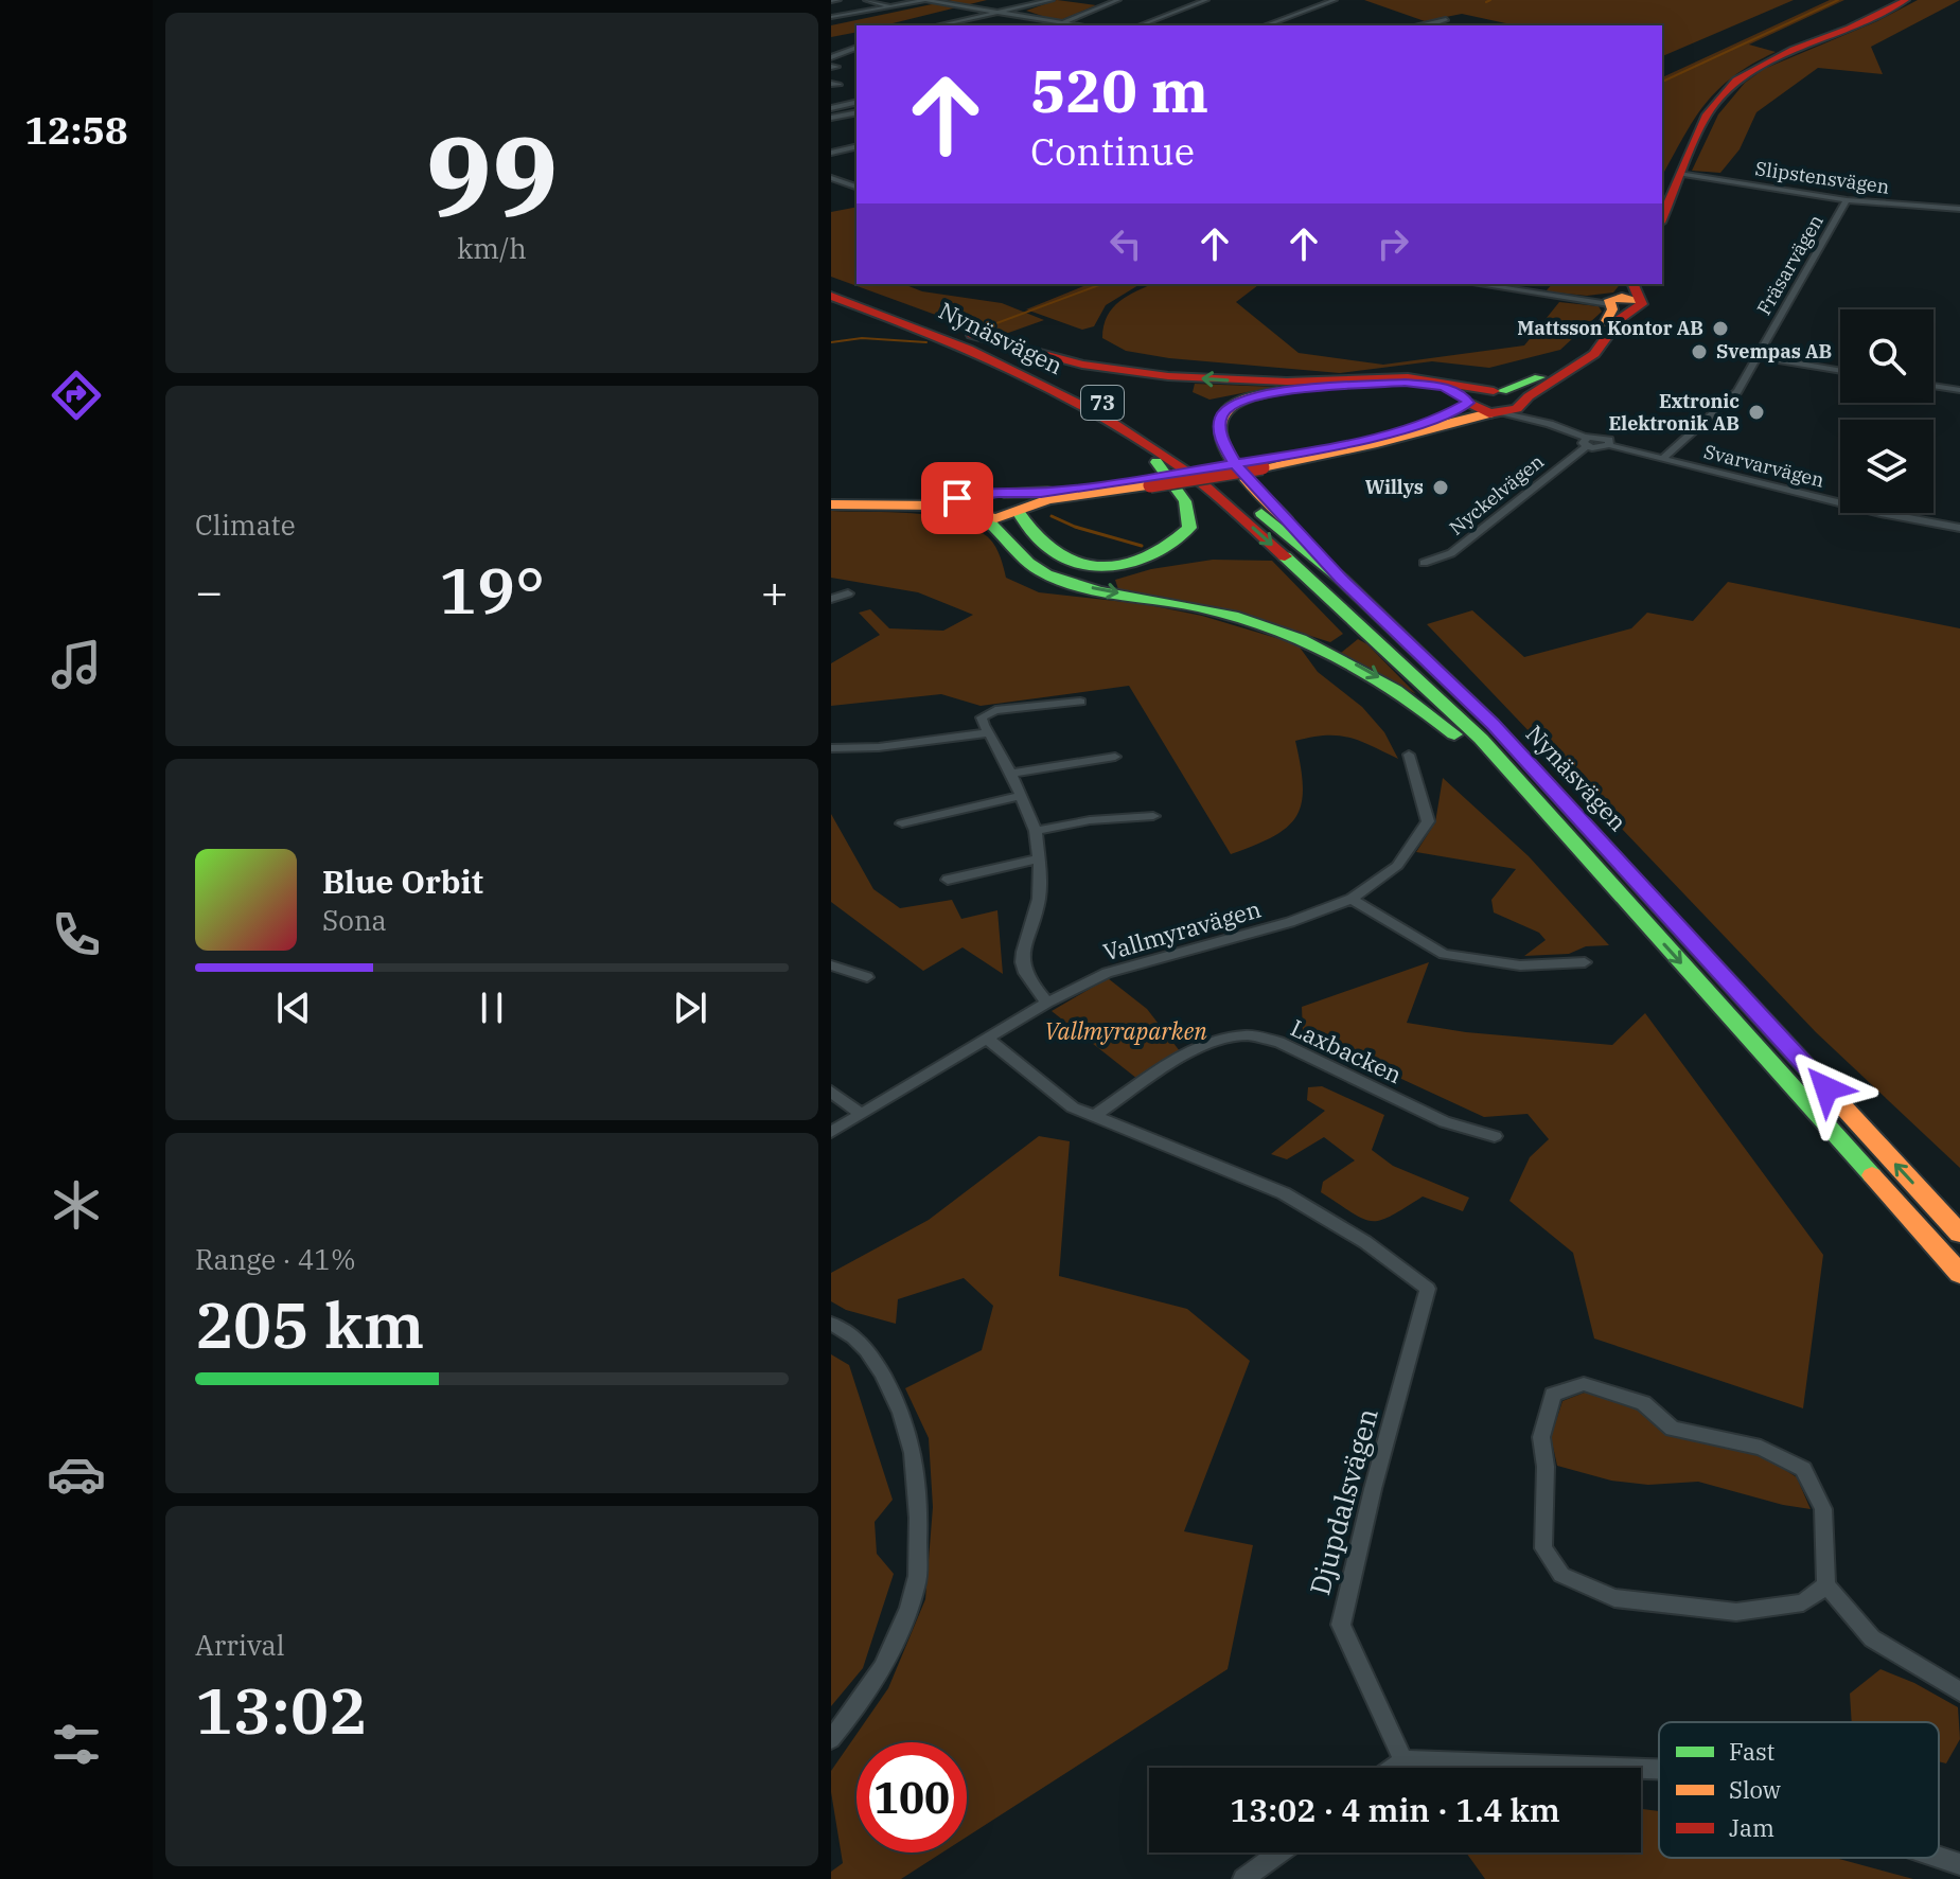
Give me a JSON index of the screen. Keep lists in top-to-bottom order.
{
  "streets": {
    "main road": ["Nynäsvägen", "73"],
    "street": [
      "Slipstensvägen",
      "Fräsarvägen",
      "Svarvarvägen",
      "Nyckelvägen",
      "Vallmyravägen",
      "Laxbacken",
      "Djupdalsvägen"
    ]
  },
  "crossings": [
    ["Slipstensvägen", "Fräsarvägen"],
    ["Fräsarvägen", "Svarvarvägen"],
    ["Svarvarvägen", "Nyckelvägen"],
    ["Vallmyravägen", "Djupdalsvägen"],
    ["Laxbacken", "Djupdalsvägen"]
  ],
  "parks": ["Vallmyraparken"],
  "places": [
    "Mattsson Kontor AB",
    "Svempas AB",
    "Extronic Elektronik AB",
    "Willys"
  ],
  "legend": ["Fast", "Slow", "Jam"],
  "page": {
    "tabs": "12:58",
    "tile": [
      ["99", "km/h"],
      "Climate",
      ["Range · 41%", "205 km"],
      ["Arrival", "13:02"]
    ],
    "turn": ["520 m", "Continue"],
    "heat": ["−", "19°", "+"],
    "song": ["Blue Orbit", "Sona"],
    "limit": "100",
    "trip": "13:02 · 4 min · 1.4 km"
  }
}
